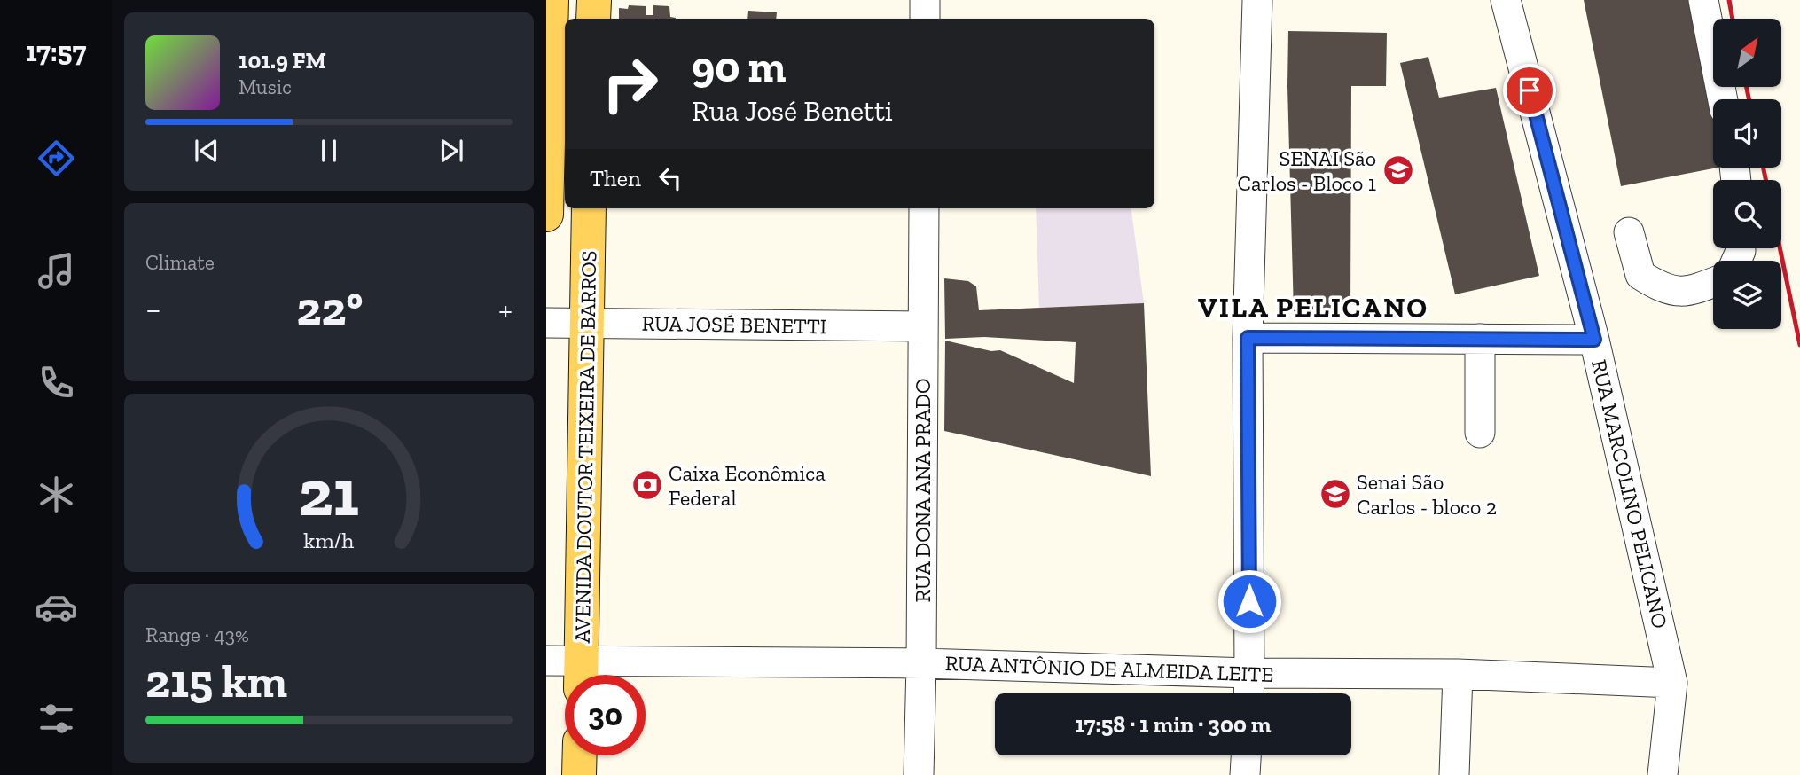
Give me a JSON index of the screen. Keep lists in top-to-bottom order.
{
  "streets": {
    "main road": ["AVENIDA DOUTOR TEIXEIRA DE BARROS"],
    "street": [
      "RUA JOSÉ BENETTI",
      "RUA DONA ANA PRADO",
      "RUA MARCOLINO PELICANO",
      "RUA ANTÔNIO DE ALMEIDA LEITE"
    ]
  },
  "crossings": [
    ["RUA JOSÉ BENETTI", "AVENIDA DOUTOR TEIXEIRA DE BARROS"],
    ["RUA JOSÉ BENETTI", "RUA DONA ANA PRADO"],
    ["AVENIDA DOUTOR TEIXEIRA DE BARROS", "RUA ANTÔNIO DE ALMEIDA LEITE"],
    ["RUA DONA ANA PRADO", "RUA ANTÔNIO DE ALMEIDA LEITE"],
    ["RUA MARCOLINO PELICANO", "RUA ANTÔNIO DE ALMEIDA LEITE"]
  ],
  "districts": ["VILA PELICANO"],
  "places": {
    "school or university": ["SENAI São Carlos - Bloco 1", "Senai São Carlos - bloco 2"],
    "bank": ["Caixa Econômica Federal"]
  },
  "north": "top right",
  "page": {
    "tabs": "17:57",
    "turn": ["90 m", "Rua José Benetti"],
    "song": ["101.9 FM", "Music"],
    "then": "Then",
    "tile": [
      "Climate",
      ["Range · 43%", "215 km"]
    ],
    "heat": ["−", "22°", "+"],
    "limit": "30",
    "trip": "17:58 · 1 min · 300 m",
    "gauge": ["21", "km/h"]
  }
}
